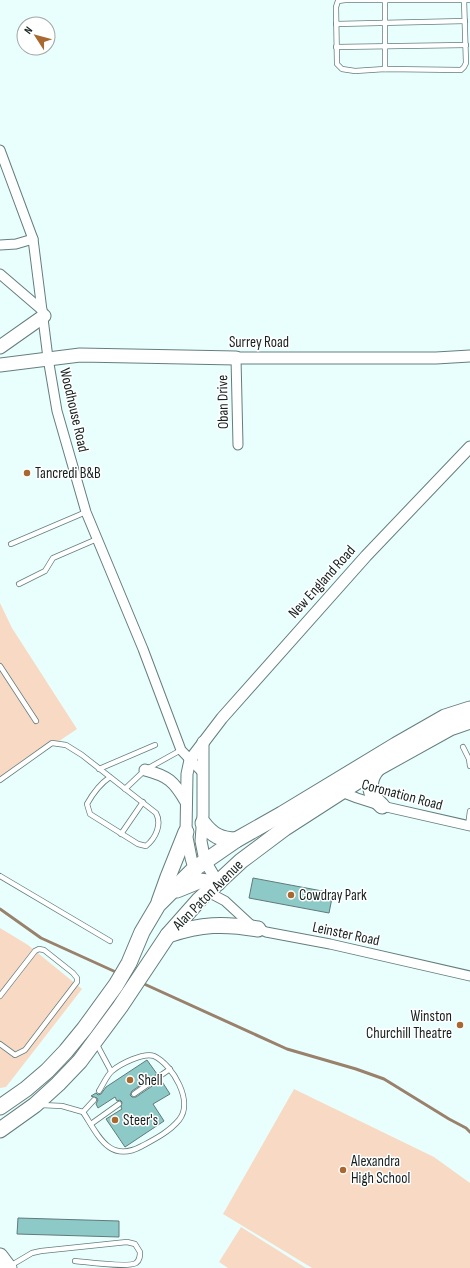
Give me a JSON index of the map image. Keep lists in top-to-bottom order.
{
  "streets": {
    "main road": ["Surrey Road", "Alan Paton Avenue"],
    "street": [
      "Oban Drive",
      "Woodhouse Road",
      "New England Road",
      "Coronation Road",
      "Leinster Road"
    ]
  },
  "crossings": [
    ["Surrey Road", "Oban Drive"],
    ["Surrey Road", "Woodhouse Road"],
    ["Woodhouse Road", "New England Road"],
    ["New England Road", "Alan Paton Avenue"],
    ["New England Road", "Leinster Road"],
    ["Coronation Road", "Alan Paton Avenue"],
    ["Alan Paton Avenue", "Leinster Road"]
  ],
  "places": [
    "Tancredi B&B",
    "Cowdray Park",
    "Winston Churchill Theatre",
    "Shell",
    "Steer's",
    "Alexandra High School"
  ],
  "north": "top left"
}
